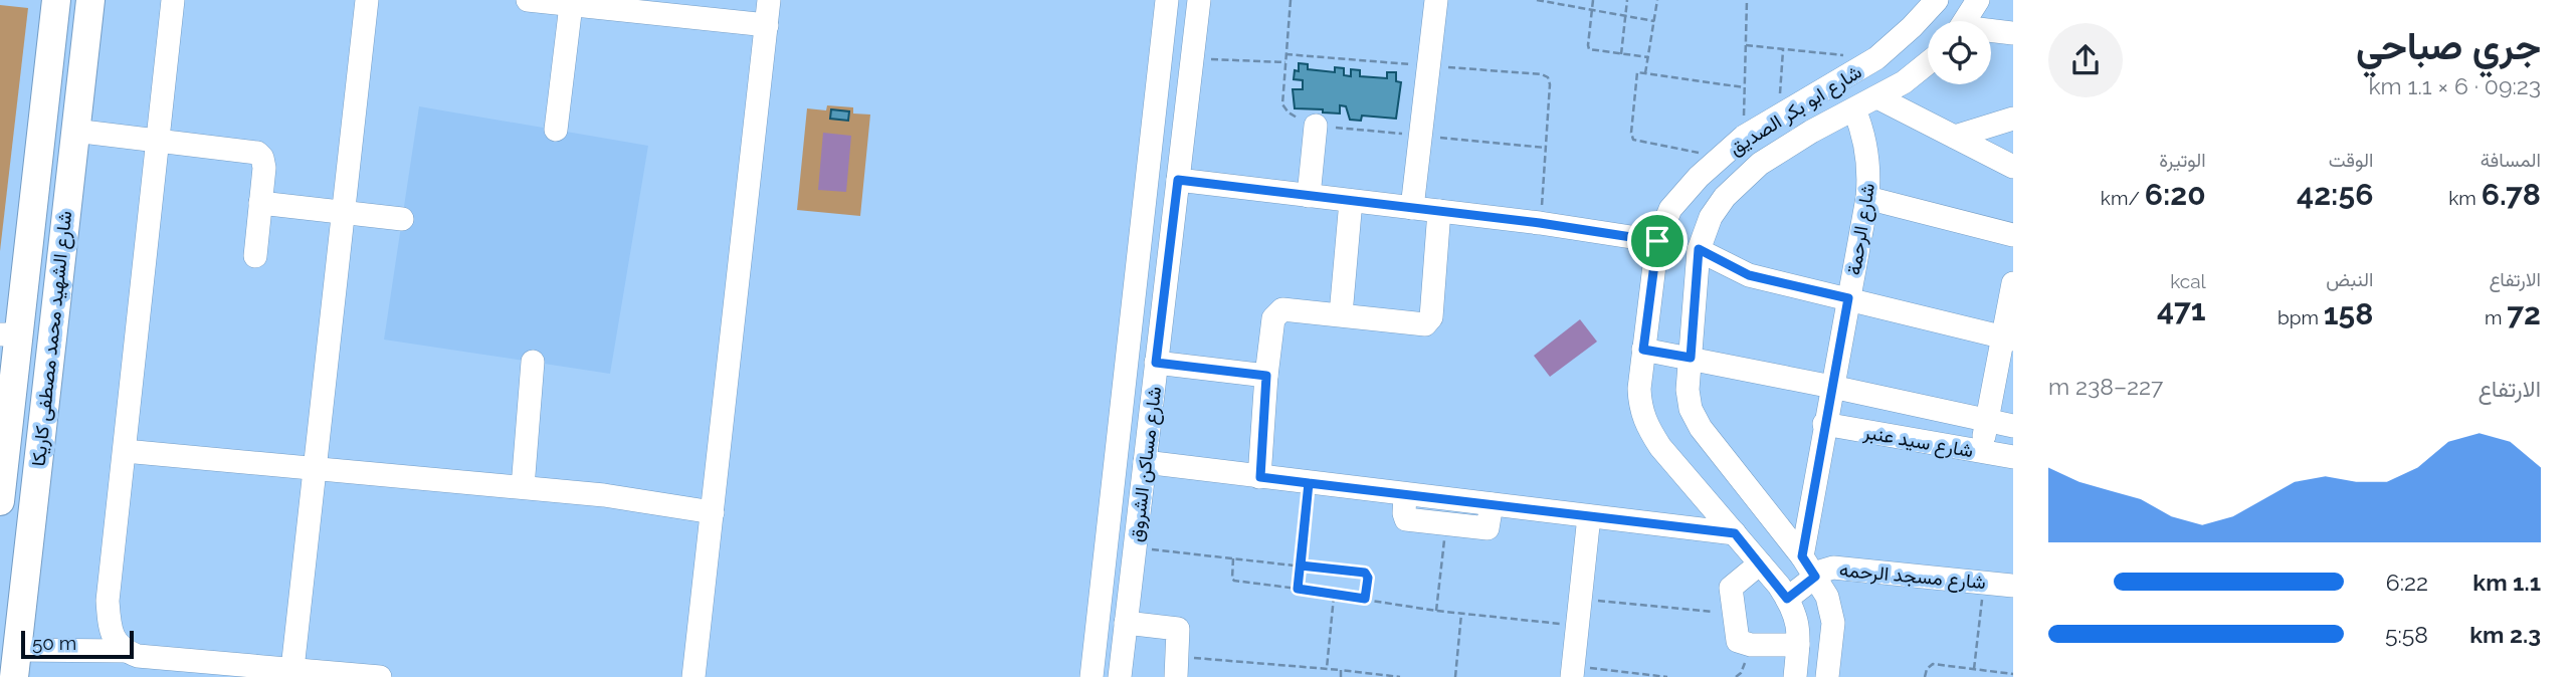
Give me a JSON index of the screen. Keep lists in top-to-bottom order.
{
  "streets": {
    "main road": ["شارع الشهيد محمد مصطفى كاريكا"],
    "street": [
      "شارع ابو بكر الصديق",
      "شارع الرحمة",
      "شارع سيد عنبر",
      "شارع مساكن الشروق",
      "شارع مسجد الرحمه"
    ]
  },
  "crossings": [
    ["شارع ابو بكر الصديق", "شارع الرحمة"],
    ["شارع ابو بكر الصديق", "شارع مسجد الرحمه"],
    ["شارع الرحمة", "شارع سيد عنبر"]
  ],
  "scale_bar": "50 m",
  "page": {
    "heading": ["جري صباحي", "09:23 · 6 × 1.1 km"],
    "stats": [
      ["المسافة", "6.78 km"],
      ["الوقت", "42:56"],
      ["الوتيرة", "6:20 /km"],
      ["الارتفاع", "72 m"],
      ["النبض", "158 bpm"],
      ["kcal", "471"]
    ],
    "chart": ["الارتفاع", "227–238 m"],
    "list": [
      {
        "name": "1.1 km",
        "note": "6:22"
      },
      {
        "name": "2.3 km",
        "note": "5:58"
      }
    ],
    "scale": "50 m"
  }
}
